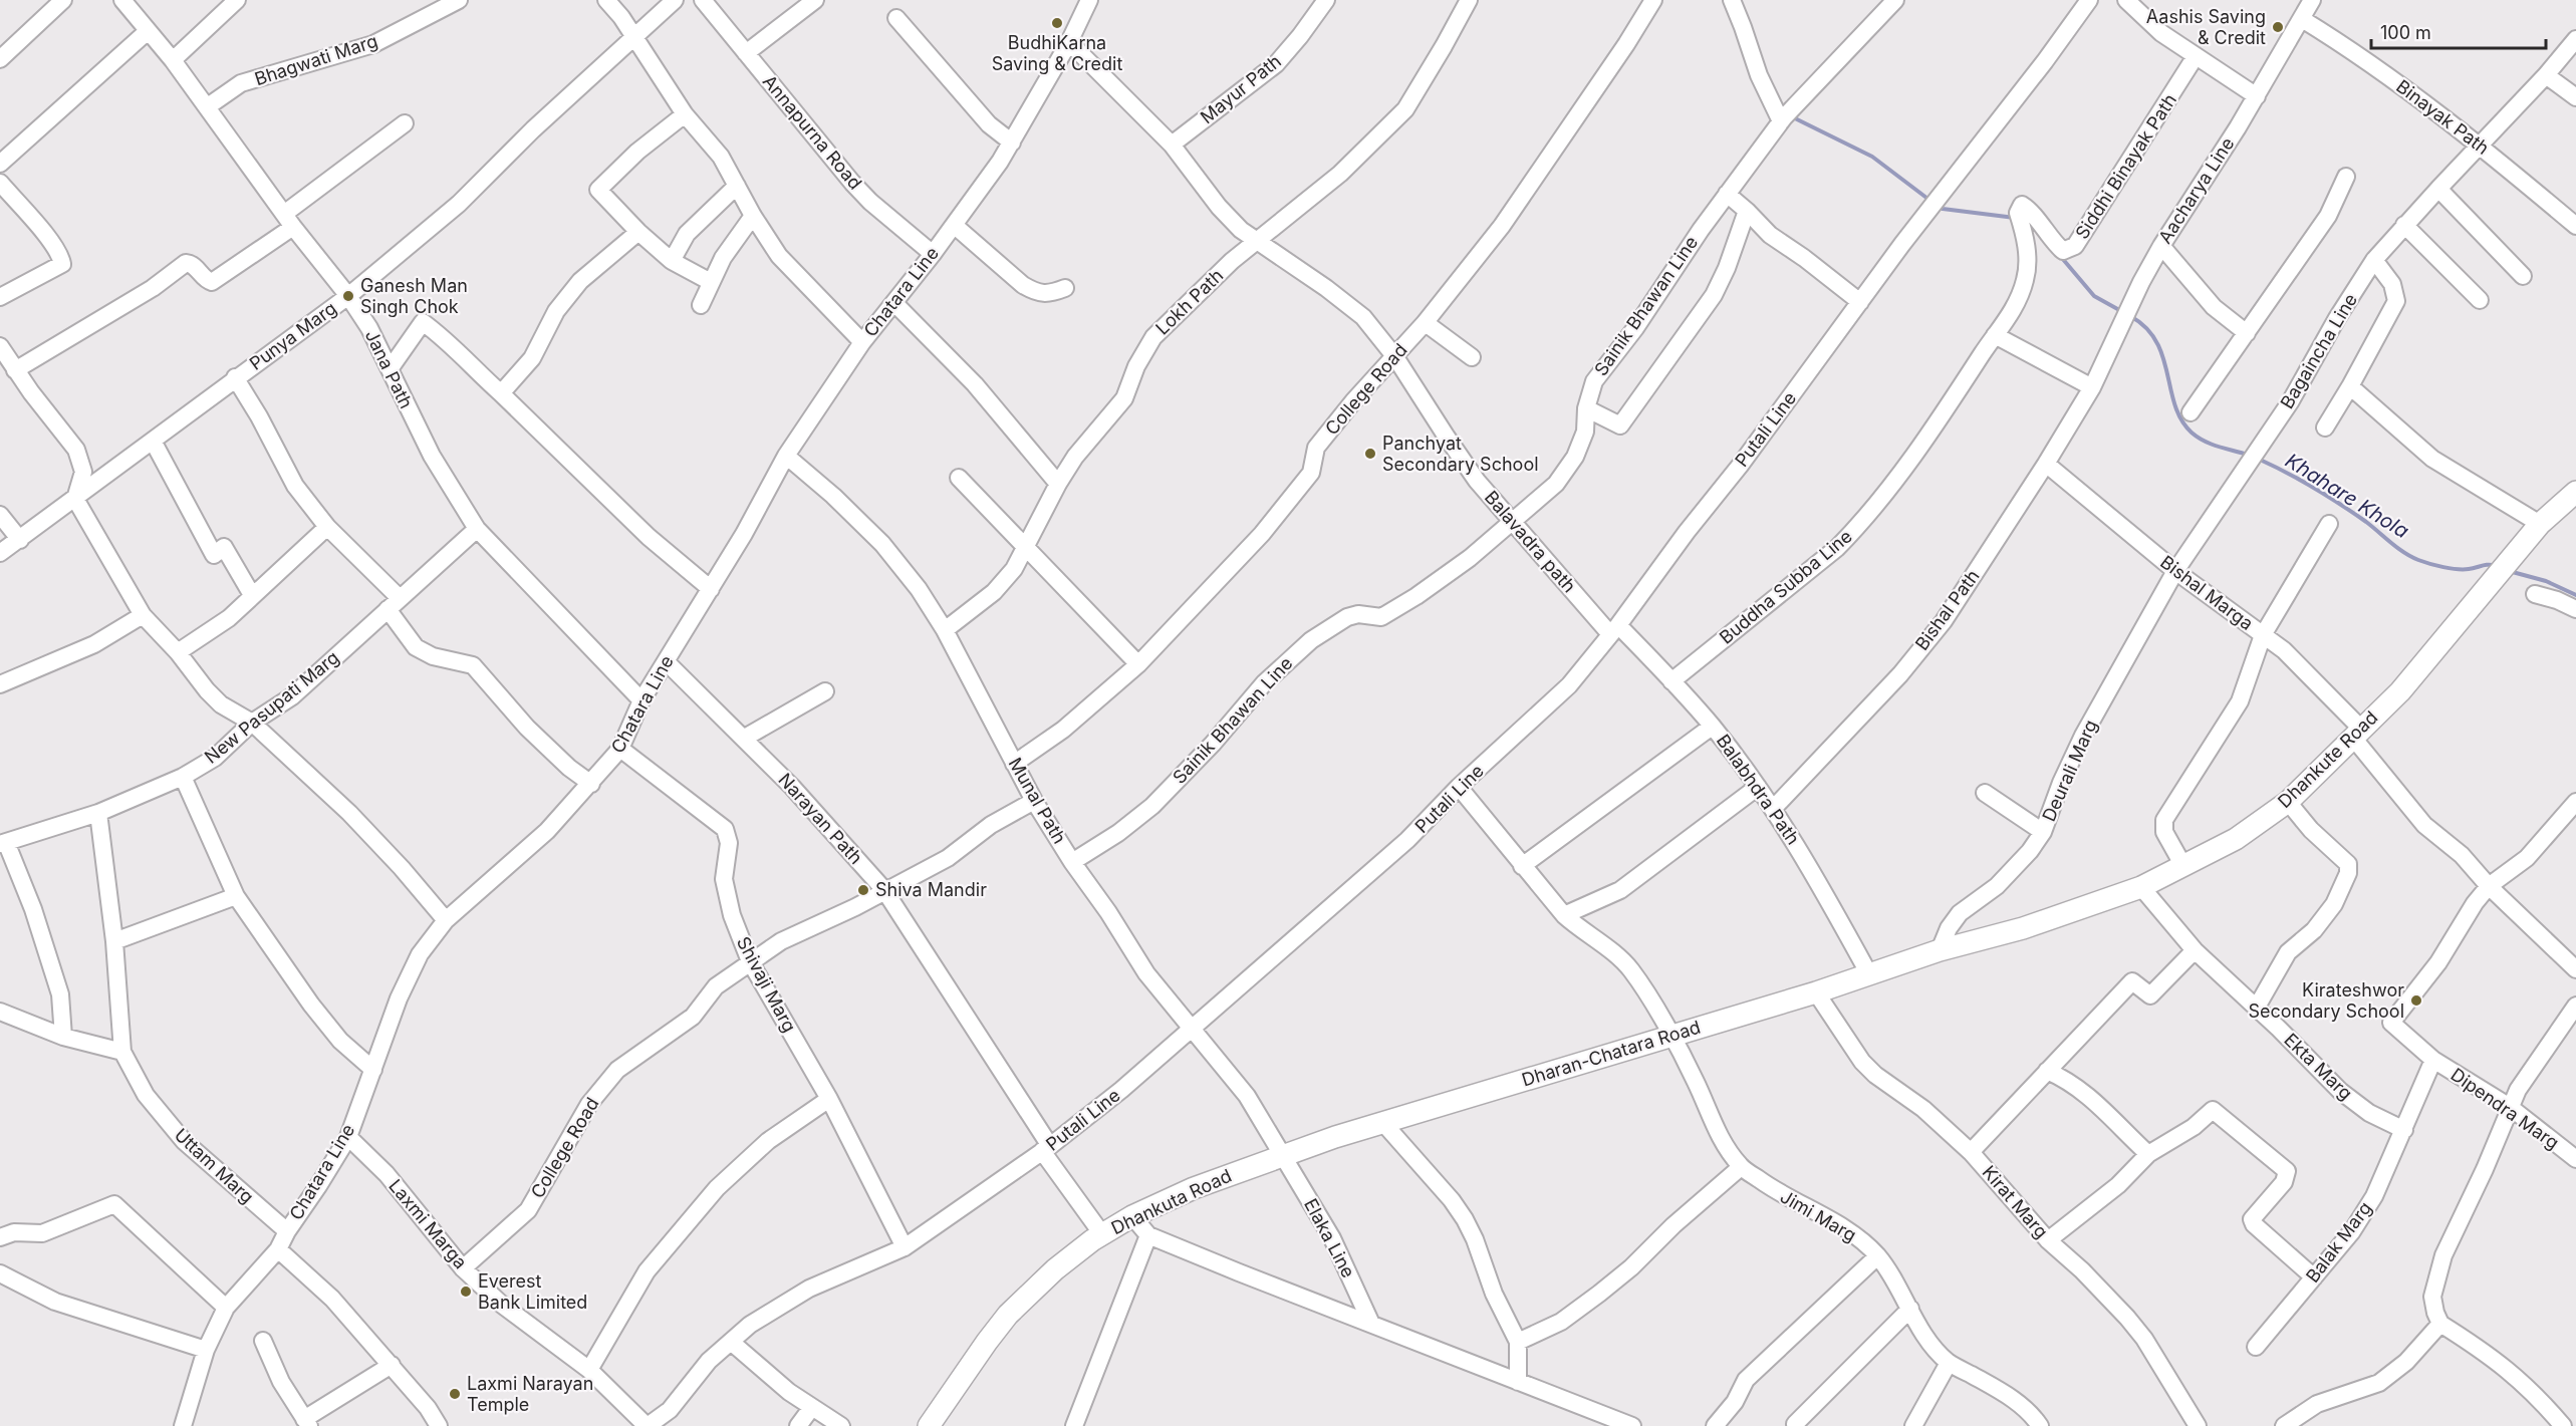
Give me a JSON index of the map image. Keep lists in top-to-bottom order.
{
  "streets": {
    "main road": ["Dhankute Road", "Dharan-Chatara Road", "Dhankuta Road"],
    "street": [
      "Bhagwati Marg",
      "Mayur Path",
      "Binayak Path",
      "Annapurna Road",
      "Siddhi Binayak Path",
      "Aacharya Line",
      "Chatara Line",
      "Lokh Path",
      "Sainik Bhawan Line",
      "Punya Marg",
      "Bagaincha Line",
      "Jana Path",
      "College Road",
      "Putali Line",
      "Balavadra path",
      "Buddha Subba Line",
      "Bishal Marga",
      "Bishal Path",
      "New Pasupati Marg",
      "Deurali Marg",
      "Balabhdra Path",
      "Munal Path",
      "Narayan Path",
      "Shivaji Marg",
      "Ekta Marg",
      "Dipendra Marg",
      "Uttam Marg",
      "Kirat Marg",
      "Jimi Marg",
      "Laxmi Marga",
      "Elaka Line",
      "Balak Marg"
    ]
  },
  "crossings": [
    ["Bhagwati Marg", "Jana Path"],
    ["Mayur Path", "Balavadra path"],
    ["Binayak Path", "Aacharya Line"],
    ["Binayak Path", "Bagaincha Line"],
    ["Annapurna Road", "Chatara Line"],
    ["Siddhi Binayak Path", "Buddha Subba Line"],
    ["Aacharya Line", "Bishal Path"],
    ["Chatara Line", "Jana Path"],
    ["Chatara Line", "Balavadra path"],
    ["Chatara Line", "Munal Path"],
    ["Chatara Line", "Narayan Path"],
    ["Chatara Line", "Shivaji Marg"],
    ["Chatara Line", "Uttam Marg"],
    ["Chatara Line", "Laxmi Marga"],
    ["Lokh Path", "Balavadra path"],
    ["Lokh Path", "Munal Path"],
    ["Sainik Bhawan Line", "Balavadra path"],
    ["Sainik Bhawan Line", "Munal Path"],
    ["Punya Marg", "Jana Path"],
    ["Bagaincha Line", "Bishal Marga"],
    ["Bagaincha Line", "Deurali Marg"],
    ["Jana Path", "New Pasupati Marg"],
    ["College Road", "Balavadra path"],
    ["College Road", "Munal Path"],
    ["College Road", "Narayan Path"],
    ["College Road", "Shivaji Marg"],
    ["College Road", "Laxmi Marga"],
    ["Putali Line", "Balavadra path"],
    ["Putali Line", "Balabhdra Path"],
    ["Putali Line", "Munal Path"],
    ["Putali Line", "Narayan Path"],
    ["Putali Line", "Shivaji Marg"],
    ["Putali Line", "Jimi Marg"],
    ["Putali Line", "Laxmi Marga"],
    ["Balavadra path", "Balabhdra Path"],
    ["Buddha Subba Line", "Balabhdra Path"],
    ["Bishal Marga", "Bishal Path"],
    ["Bishal Marga", "Dhankute Road"],
    ["Bishal Marga", "Deurali Marg"],
    ["Bishal Marga", "Dipendra Marg"],
    ["Bishal Path", "Balabhdra Path"],
    ["Dhankute Road", "Deurali Marg"],
    ["Dhankute Road", "Dharan-Chatara Road"],
    ["Dhankute Road", "Ekta Marg"],
    ["Deurali Marg", "Dharan-Chatara Road"],
    ["Balabhdra Path", "Dharan-Chatara Road"],
    ["Munal Path", "Dharan-Chatara Road"],
    ["Munal Path", "Dhankuta Road"],
    ["Munal Path", "Elaka Line"],
    ["Narayan Path", "Dhankuta Road"],
    ["Dharan-Chatara Road", "Dhankuta Road"],
    ["Dharan-Chatara Road", "Kirat Marg"],
    ["Dharan-Chatara Road", "Jimi Marg"],
    ["Dharan-Chatara Road", "Elaka Line"],
    ["Ekta Marg", "Balak Marg"],
    ["Dipendra Marg", "Balak Marg"],
    ["Dhankuta Road", "Elaka Line"]
  ],
  "water": ["Khahare Khola"],
  "places": [
    "BudhiKarna Saving & Credit",
    "Aashis Saving & Credit",
    "Ganesh Man Singh Chok",
    "Panchyat Secondary School",
    "Shiva Mandir",
    "Kirateshwor Secondary School",
    "Everest Bank Limited",
    "Laxmi Narayan Temple"
  ],
  "scale_bar": "100 m"
}
